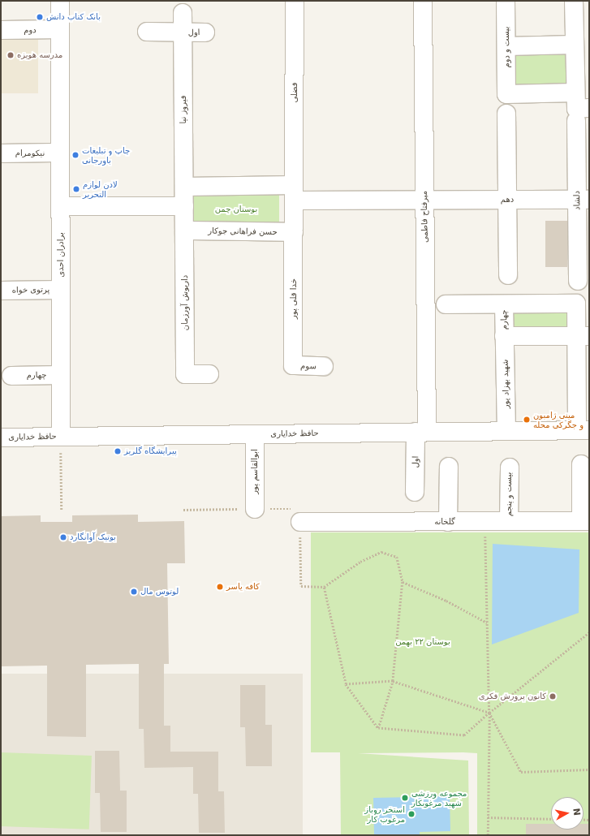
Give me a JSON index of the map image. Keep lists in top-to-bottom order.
{
  "streets": {
    "street": [
      "دوم",
      "اول",
      "بیست و دوم",
      "فضلی",
      "فیروز نیا",
      "نیکومرام",
      "دهم",
      "دلشاد",
      "میرفتاح فاطمی",
      "حسن فراهانی جوکار",
      "برادران احدی",
      "پرتوی خواه",
      "خدا قلی پور",
      "داریوش آورزمان",
      "چهارم",
      "سوم",
      "شهید بهزاد پور",
      "حافظ خدایاری",
      "ابوالقاسم پور",
      "بیست و پنجم",
      "گلخانه"
    ]
  },
  "crossings": [
    ["دوم", "برادران احدی"],
    ["اول", "فیروز نیا"],
    ["اول", "میرفتاح فاطمی"],
    ["اول", "حافظ خدایاری"],
    ["نیکومرام", "برادران احدی"],
    ["دهم", "دلشاد"],
    ["دهم", "میرفتاح فاطمی"],
    ["میرفتاح فاطمی", "حافظ خدایاری"],
    ["حسن فراهانی جوکار", "خدا قلی پور"],
    ["حسن فراهانی جوکار", "داریوش آورزمان"],
    ["برادران احدی", "پرتوی خواه"],
    ["برادران احدی", "چهارم"],
    ["برادران احدی", "حافظ خدایاری"],
    ["خدا قلی پور", "سوم"],
    ["چهارم", "شهید بهزاد پور"],
    ["شهید بهزاد پور", "حافظ خدایاری"],
    ["حافظ خدایاری", "ابوالقاسم پور"],
    ["بیست و پنجم", "گلخانه"]
  ],
  "parks": ["بوستان چمن", "بوستان ۲۲ بهمن"],
  "places": [
    "بانک کتاب دانش",
    "مدرسه هویزه",
    "چاپ و تبلیغات باورجانی",
    "لادن لوازم التحریر",
    "مینی ژامبون و جگرکی محله",
    "پیرایشگاه گلریز",
    "بوتیک آوانگارد",
    "کافه یاسر",
    "لوتوس مال",
    "کانون پرورش فکری",
    "مجموعه ورزشی شهید مرغوبکار",
    "استخر روباز مرغوب کار"
  ],
  "north": "right"
}
